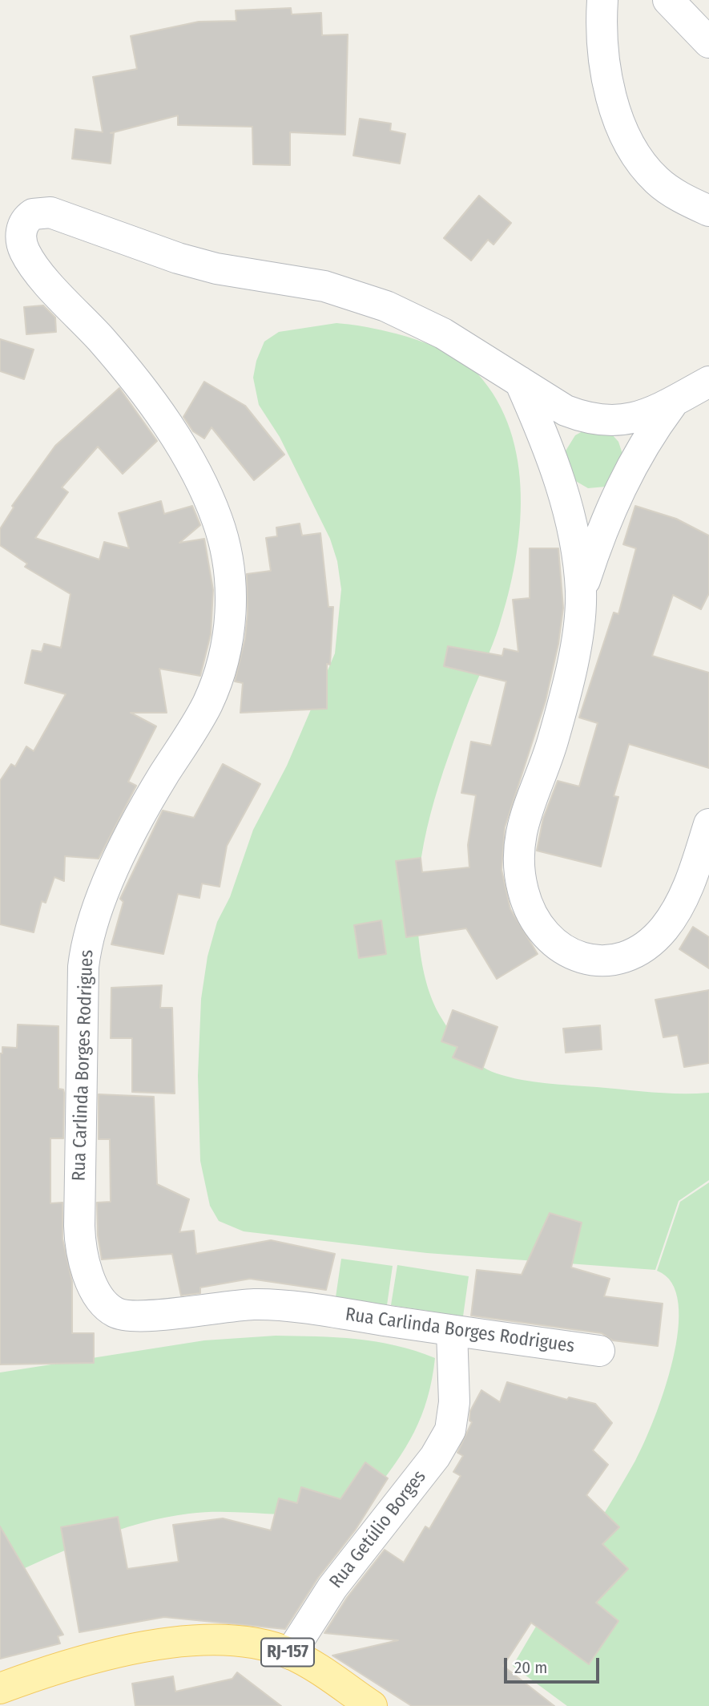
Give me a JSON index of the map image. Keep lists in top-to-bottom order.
{
  "streets": {
    "main road": ["RJ-157"],
    "street": ["Rua Carlinda Borges Rodrigues", "Rua Getúlio Borges"]
  },
  "crossings": [
    ["Rua Carlinda Borges Rodrigues", "Rua Getúlio Borges"],
    ["Rua Getúlio Borges", "RJ-157"]
  ],
  "scale_bar": "20 m"
}
